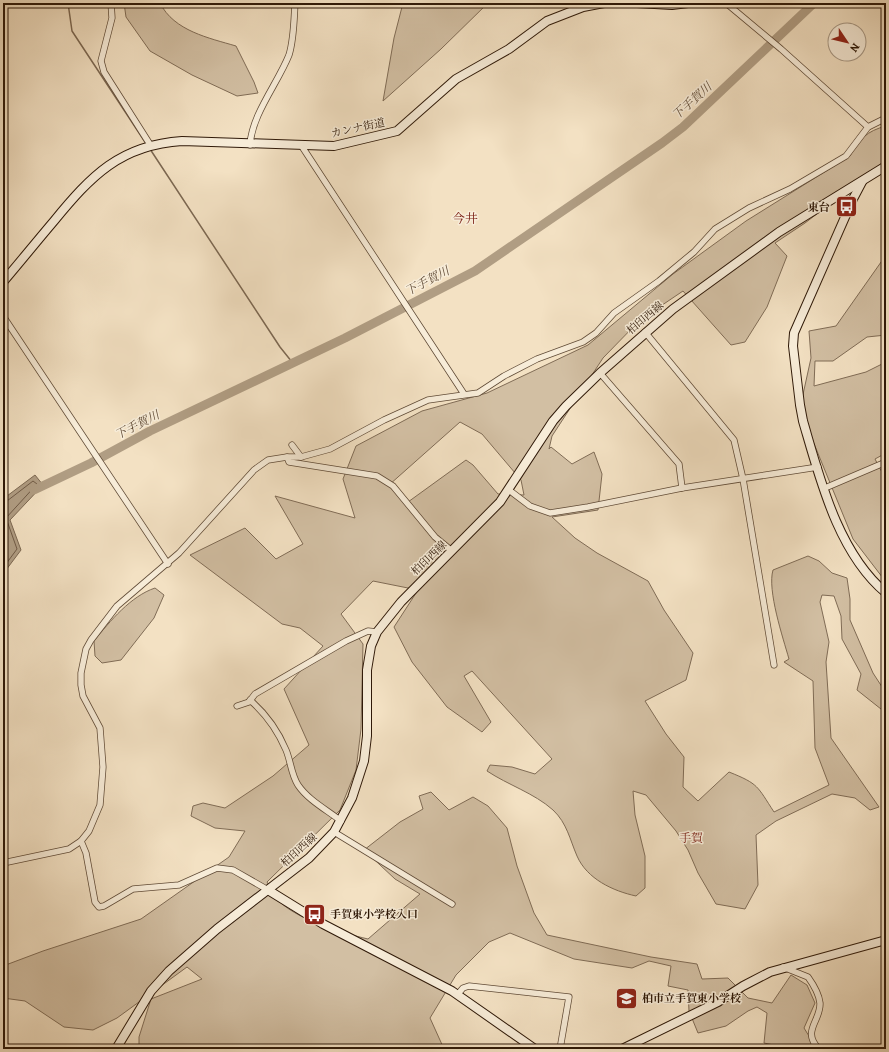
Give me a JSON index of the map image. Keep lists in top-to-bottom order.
{
  "streets": {
    "street": ["カンナ街道", "柏印西線"]
  },
  "districts": ["今井", "手賀"],
  "water": ["下手賀川"],
  "places": {
    "bus stop": ["東台", "手賀東小学校入口"],
    "school or university": ["柏市立手賀東小学校"]
  },
  "north": "bottom right"
}
